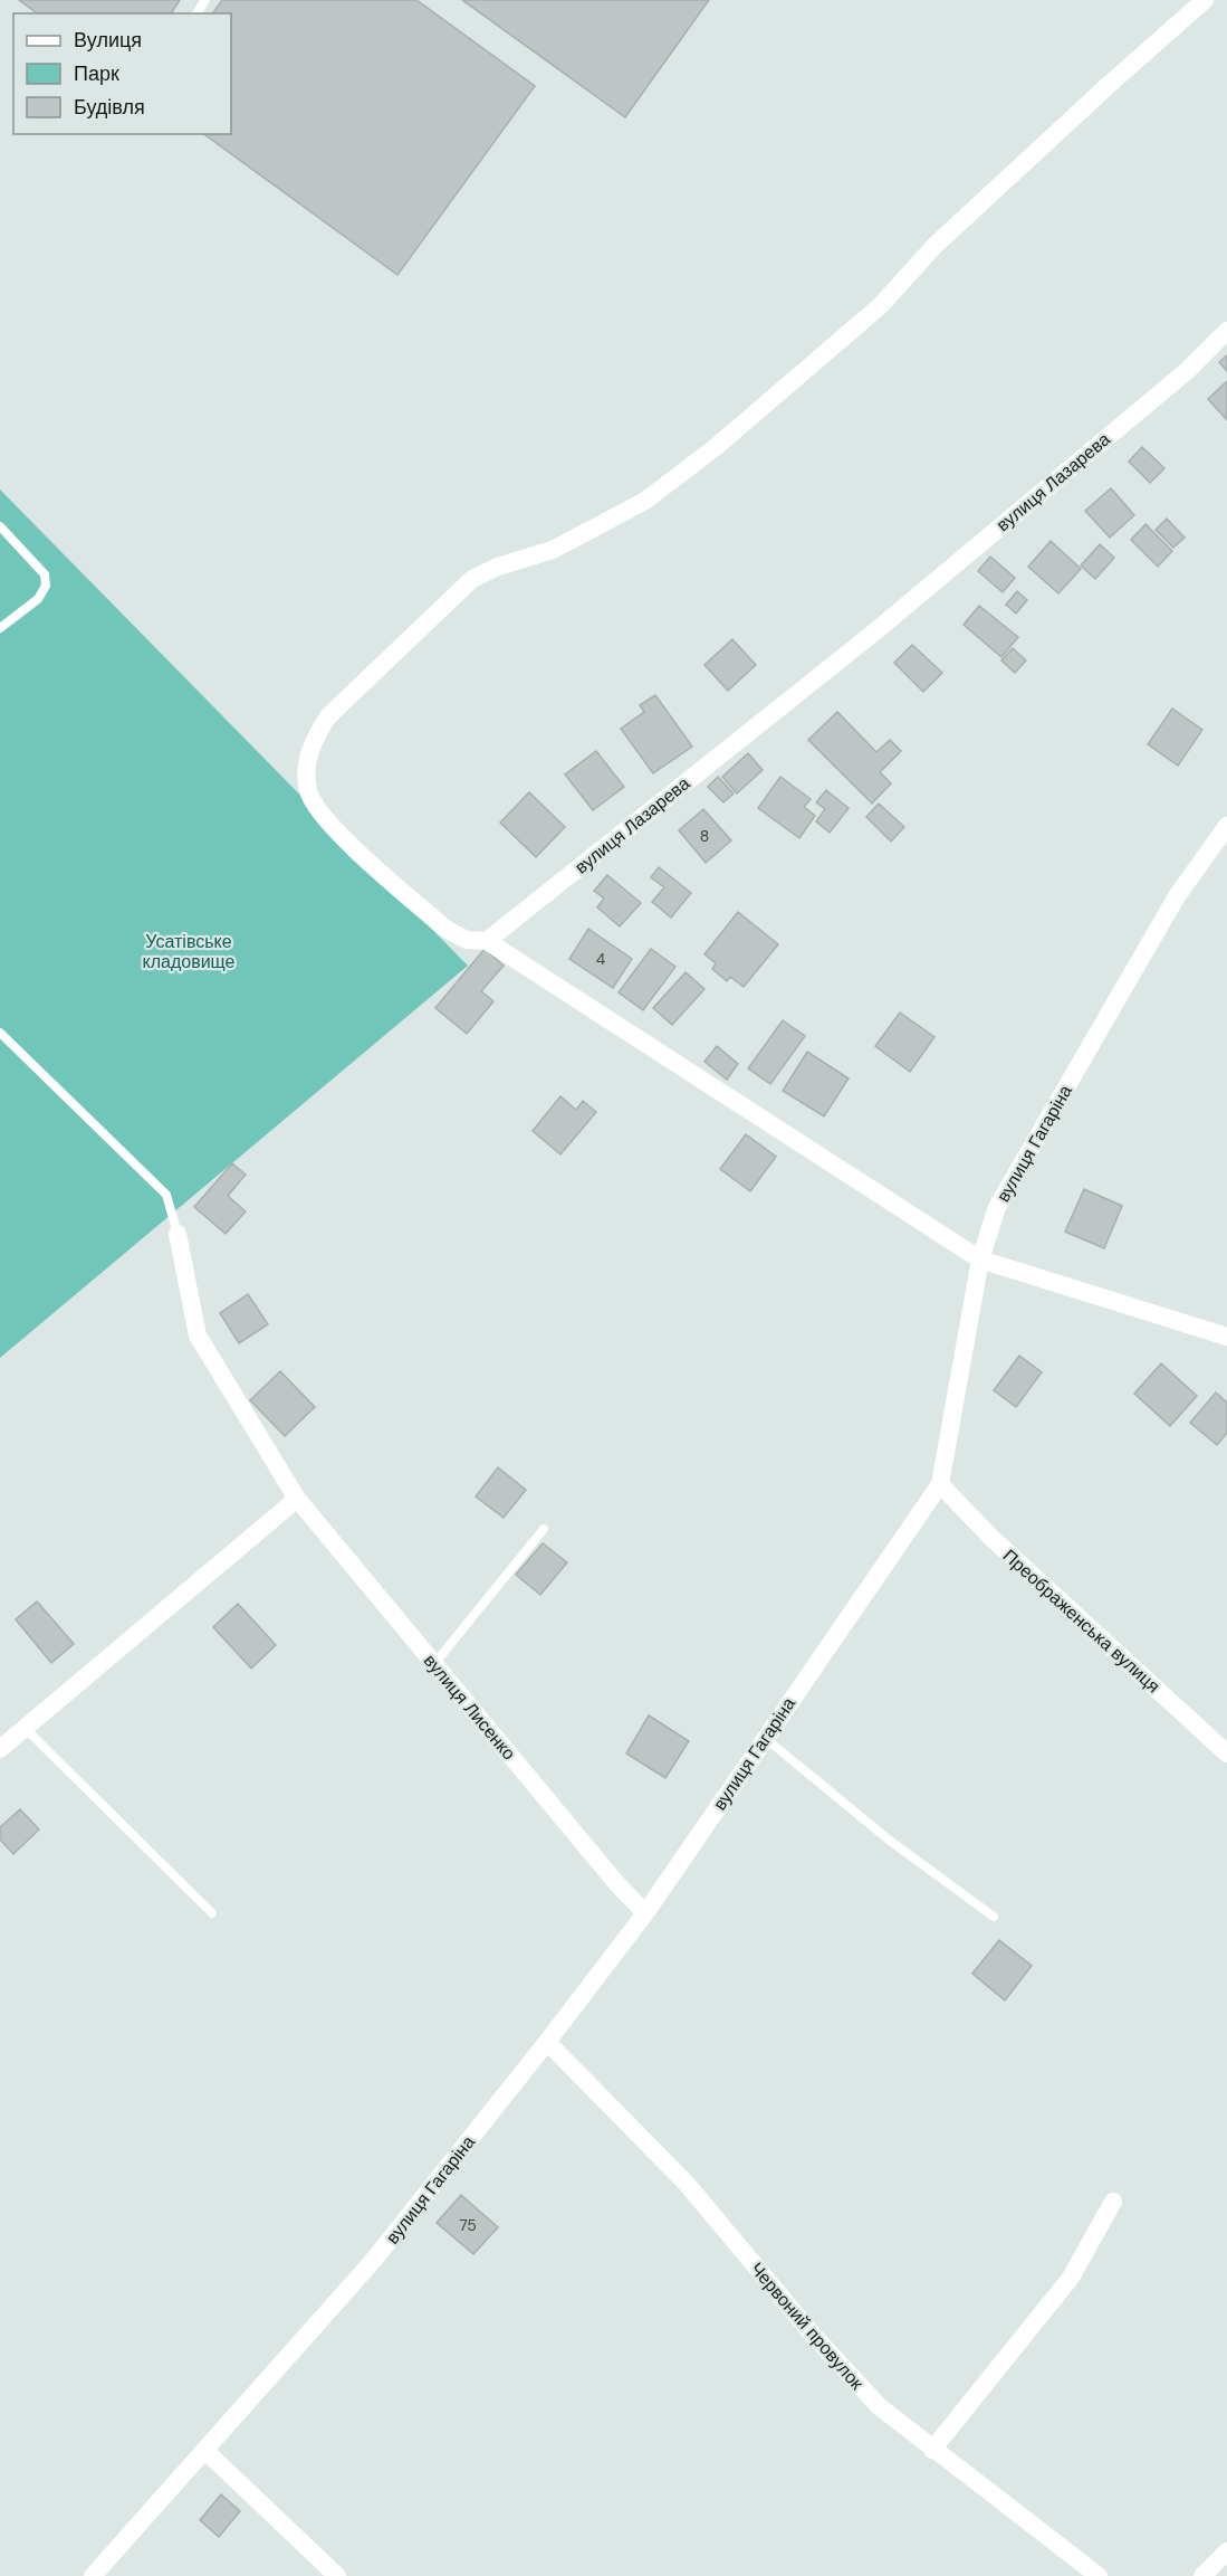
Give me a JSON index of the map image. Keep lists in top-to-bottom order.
{
  "streets": {
    "street": [
      "вулиця Лазарева",
      "вулиця Гагаріна",
      "Преображенська вулиця",
      "вулиця Лисенко",
      "Червоний провулок"
    ]
  },
  "crossings": [
    ["вулиця Гагаріна", "Преображенська вулиця"],
    ["вулиця Гагаріна", "вулиця Лисенко"],
    ["вулиця Гагаріна", "Червоний провулок"]
  ],
  "parks": ["Усатівське кладовище"],
  "house_numbers": ["8", "4", "75"],
  "legend": ["Вулиця", "Парк", "Будівля"]
}
